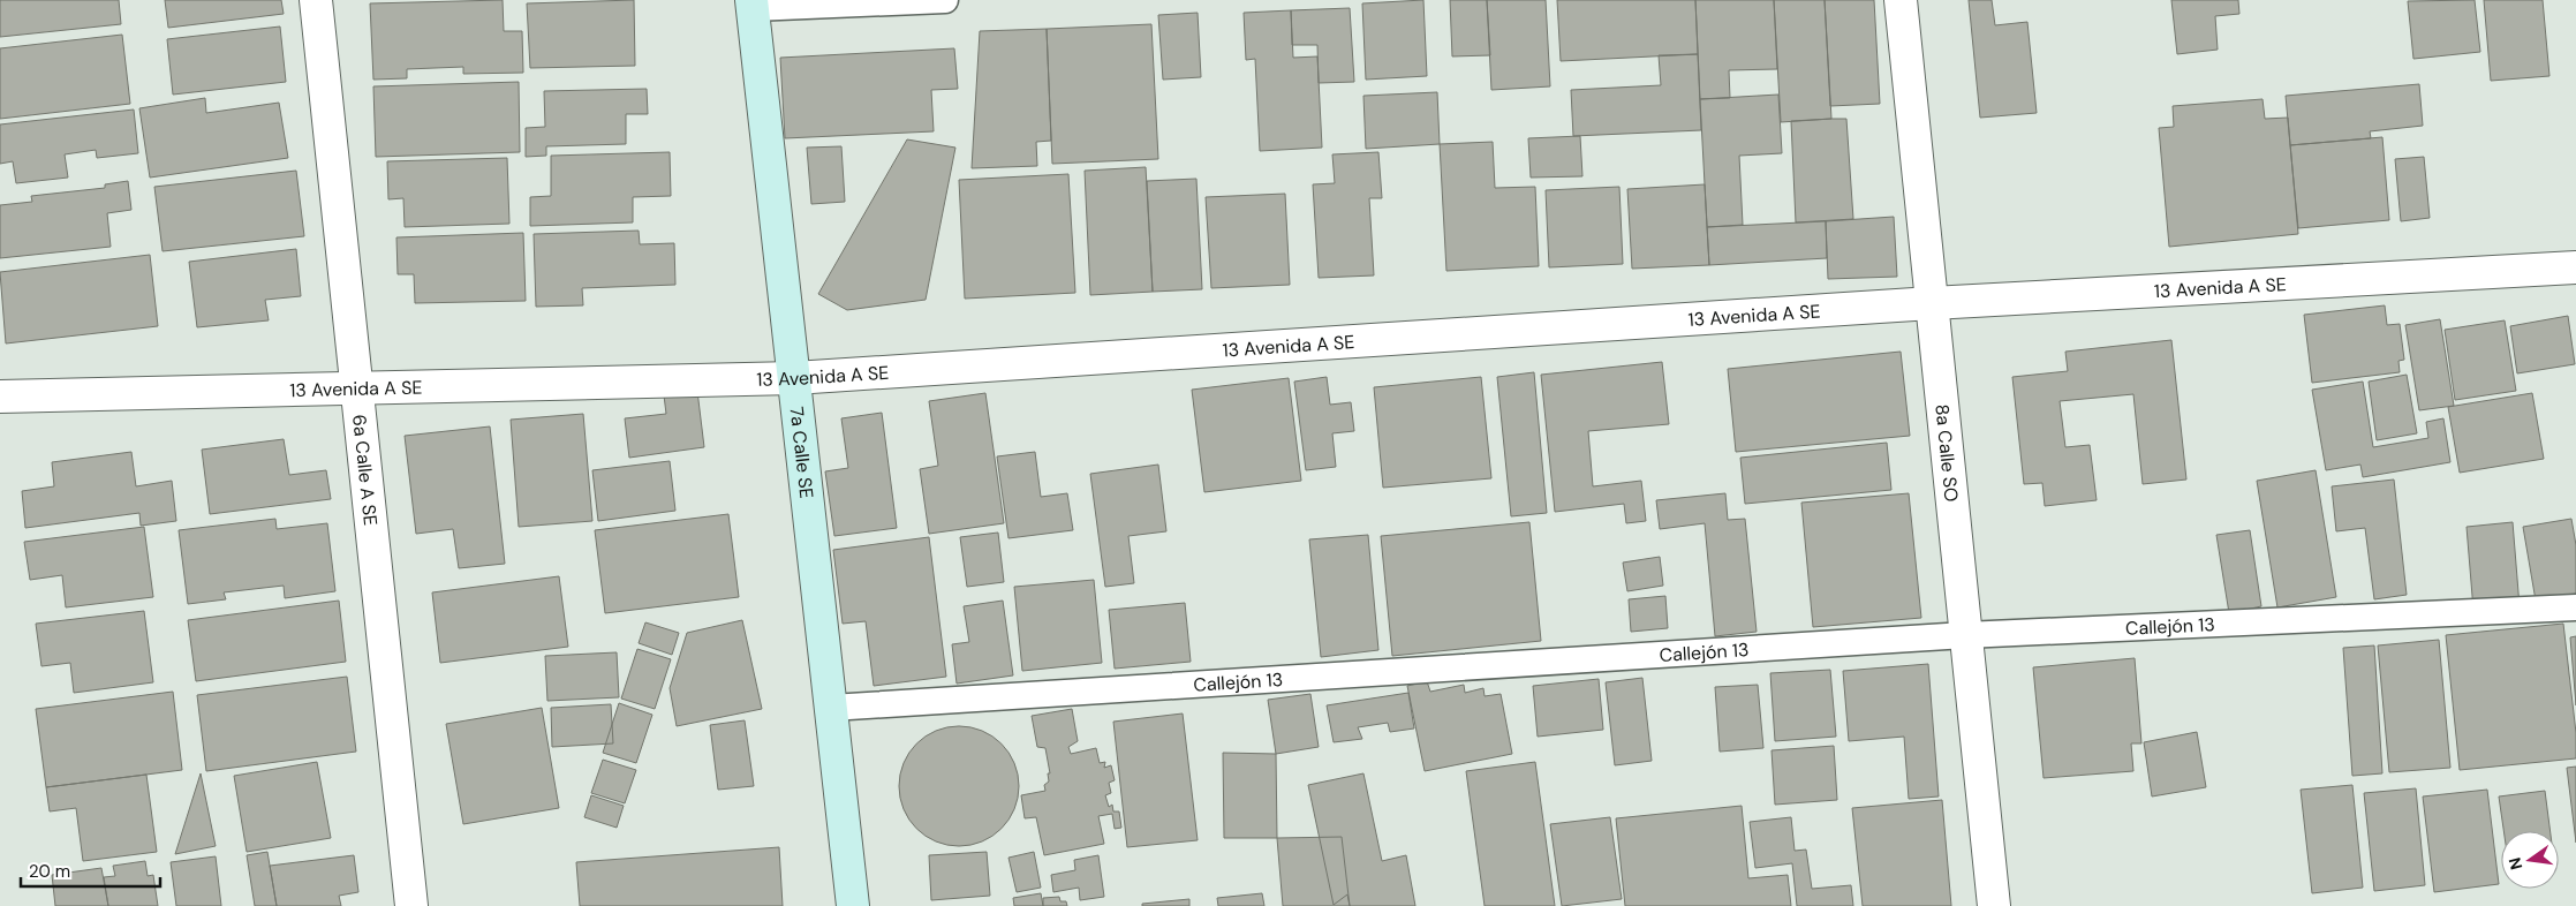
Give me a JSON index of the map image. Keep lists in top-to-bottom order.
{
  "streets": {
    "main road": ["7a Calle SE"],
    "street": ["13 Avenida A SE", "8a Calle SO", "6a Calle A SE"],
    "lane": ["Callejón 13"]
  },
  "crossings": [
    ["13 Avenida A SE", "7a Calle SE"],
    ["13 Avenida A SE", "8a Calle SO"],
    ["13 Avenida A SE", "6a Calle A SE"],
    ["7a Calle SE", "Callejón 13"],
    ["8a Calle SO", "Callejón 13"]
  ],
  "scale_bar": "20 m",
  "north": "left"
}
